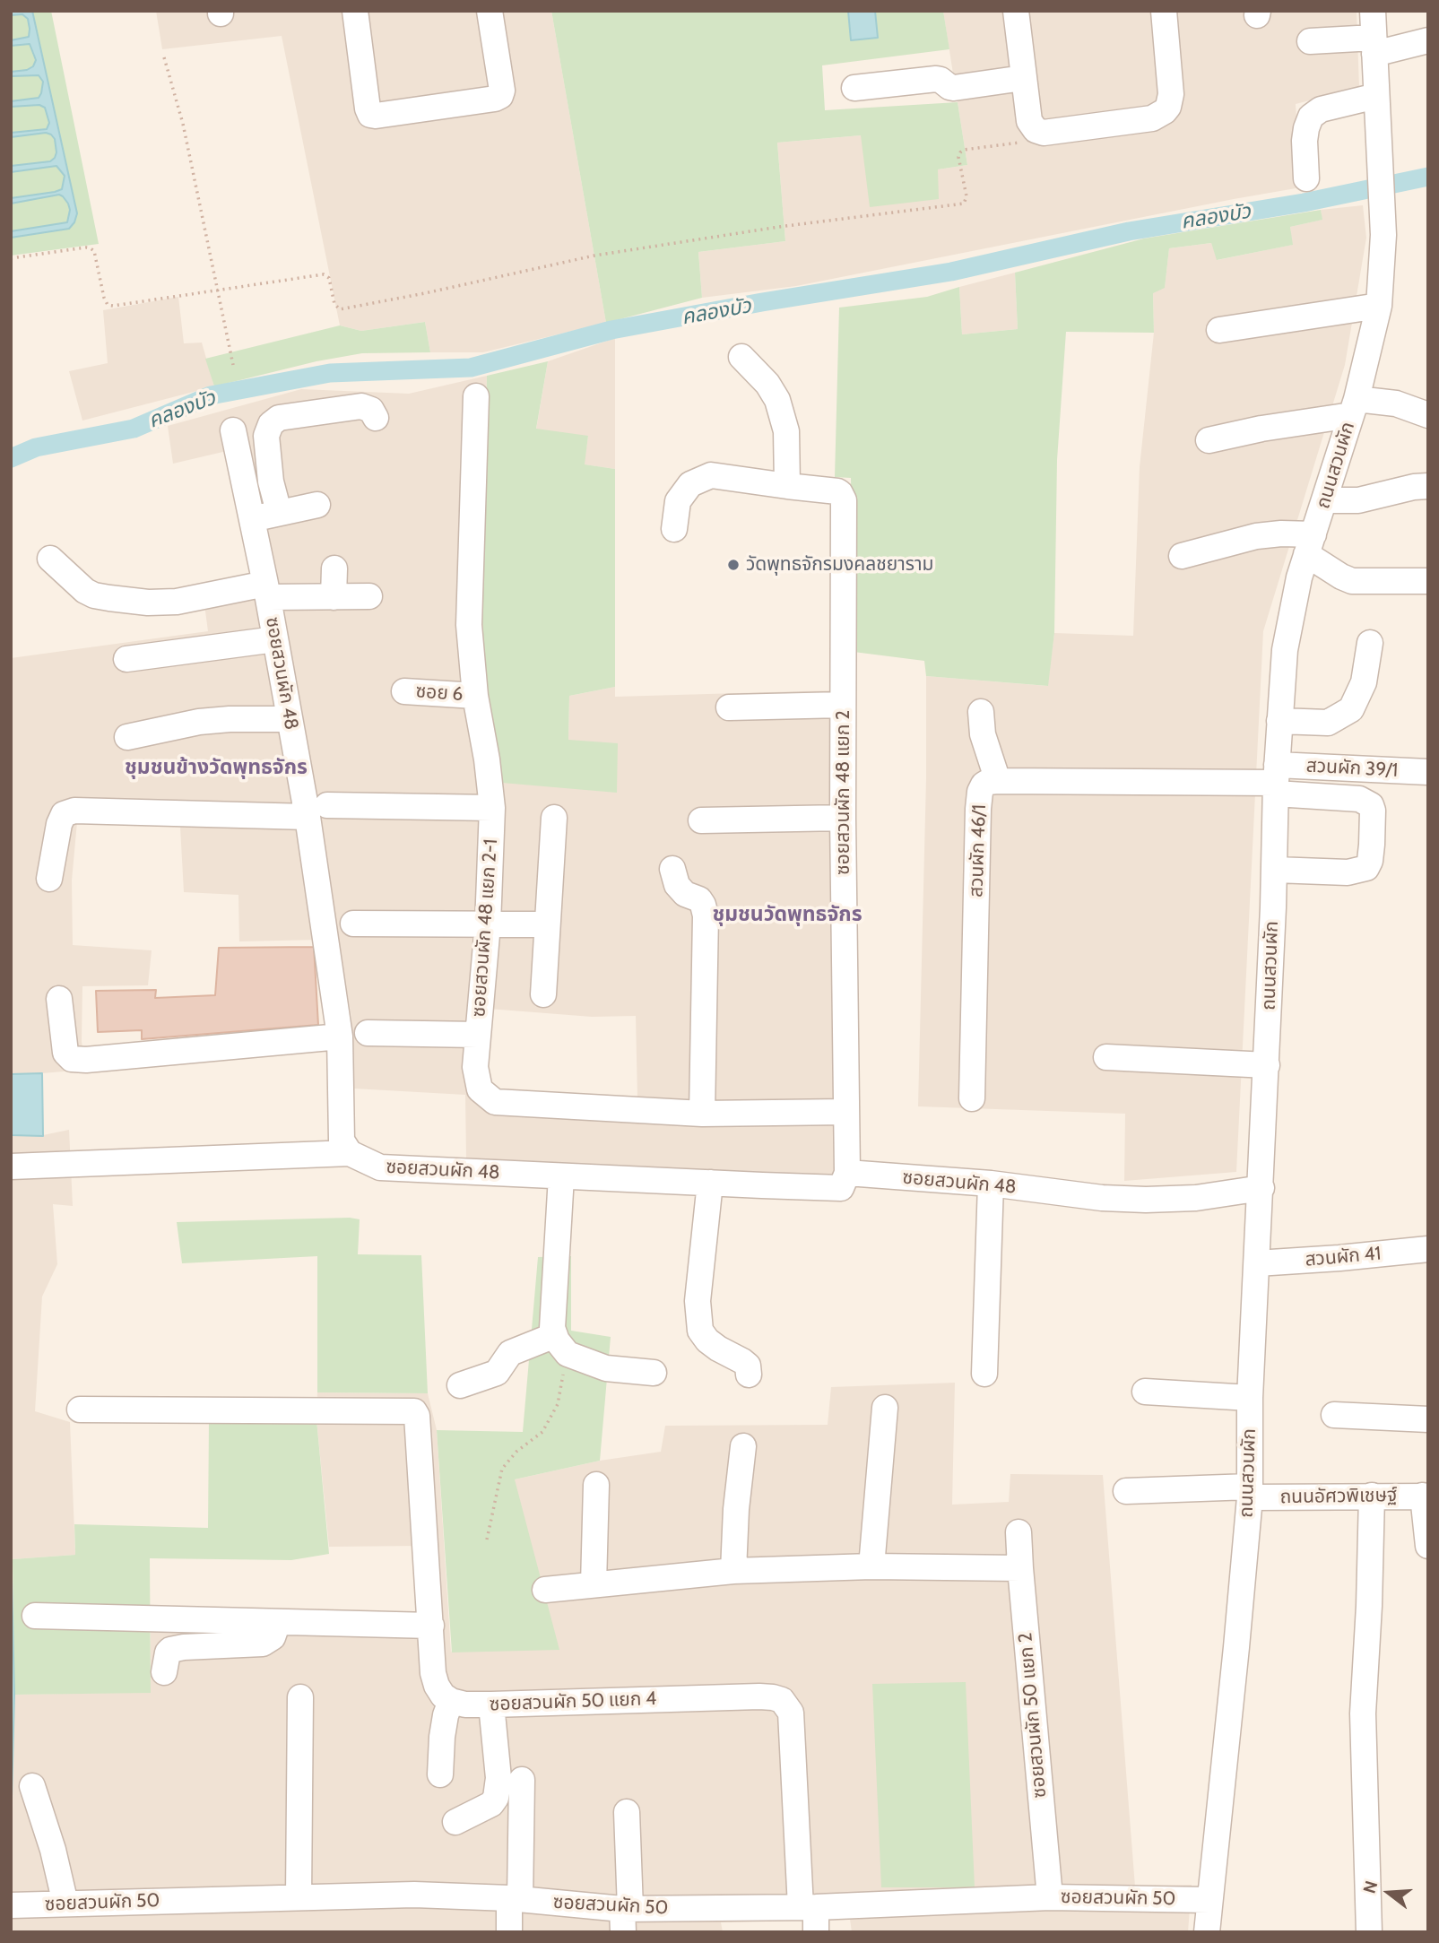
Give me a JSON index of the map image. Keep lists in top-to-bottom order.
{
  "streets": {
    "street": [
      "ถนนสวนผัก",
      "ซอยสวนผัก 48",
      "ซอย 6",
      "สวนผัก 39/1",
      "ซอยสวนผัก 48 แยก 2",
      "สวนผัก 46/1",
      "ซอยสวนผัก 48 แยก 2-1",
      "สวนผัก 41",
      "ถนนอัศวพิเชษฐ์",
      "ซอยสวนผัก 50 แยก 4",
      "ซอยสวนผัก 50 แยก 2",
      "ซอยสวนผัก 50"
    ]
  },
  "crossings": [
    ["ถนนสวนผัก", "ซอยสวนผัก 48"],
    ["ถนนสวนผัก", "สวนผัก 39/1"],
    ["ถนนสวนผัก", "สวนผัก 46/1"],
    ["ถนนสวนผัก", "สวนผัก 41"],
    ["ถนนสวนผัก", "ถนนอัศวพิเชษฐ์"],
    ["ถนนสวนผัก", "ซอยสวนผัก 50"],
    ["ซอยสวนผัก 48", "ซอยสวนผัก 48 แยก 2"],
    ["ซอย 6", "ซอยสวนผัก 48 แยก 2-1"],
    ["สวนผัก 39/1", "สวนผัก 46/1"],
    ["ซอยสวนผัก 48 แยก 2", "ซอยสวนผัก 48 แยก 2-1"],
    ["ซอยสวนผัก 50 แยก 4", "ซอยสวนผัก 50"],
    ["ซอยสวนผัก 50 แยก 2", "ซอยสวนผัก 50"]
  ],
  "districts": ["ชุมชนข้างวัดพุทธจักร", "ชุมชนวัดพุทธจักร"],
  "water": ["คลองบัว"],
  "places": ["วัดพุทธจักรมงคลชยาราม"],
  "north": "left"
}
